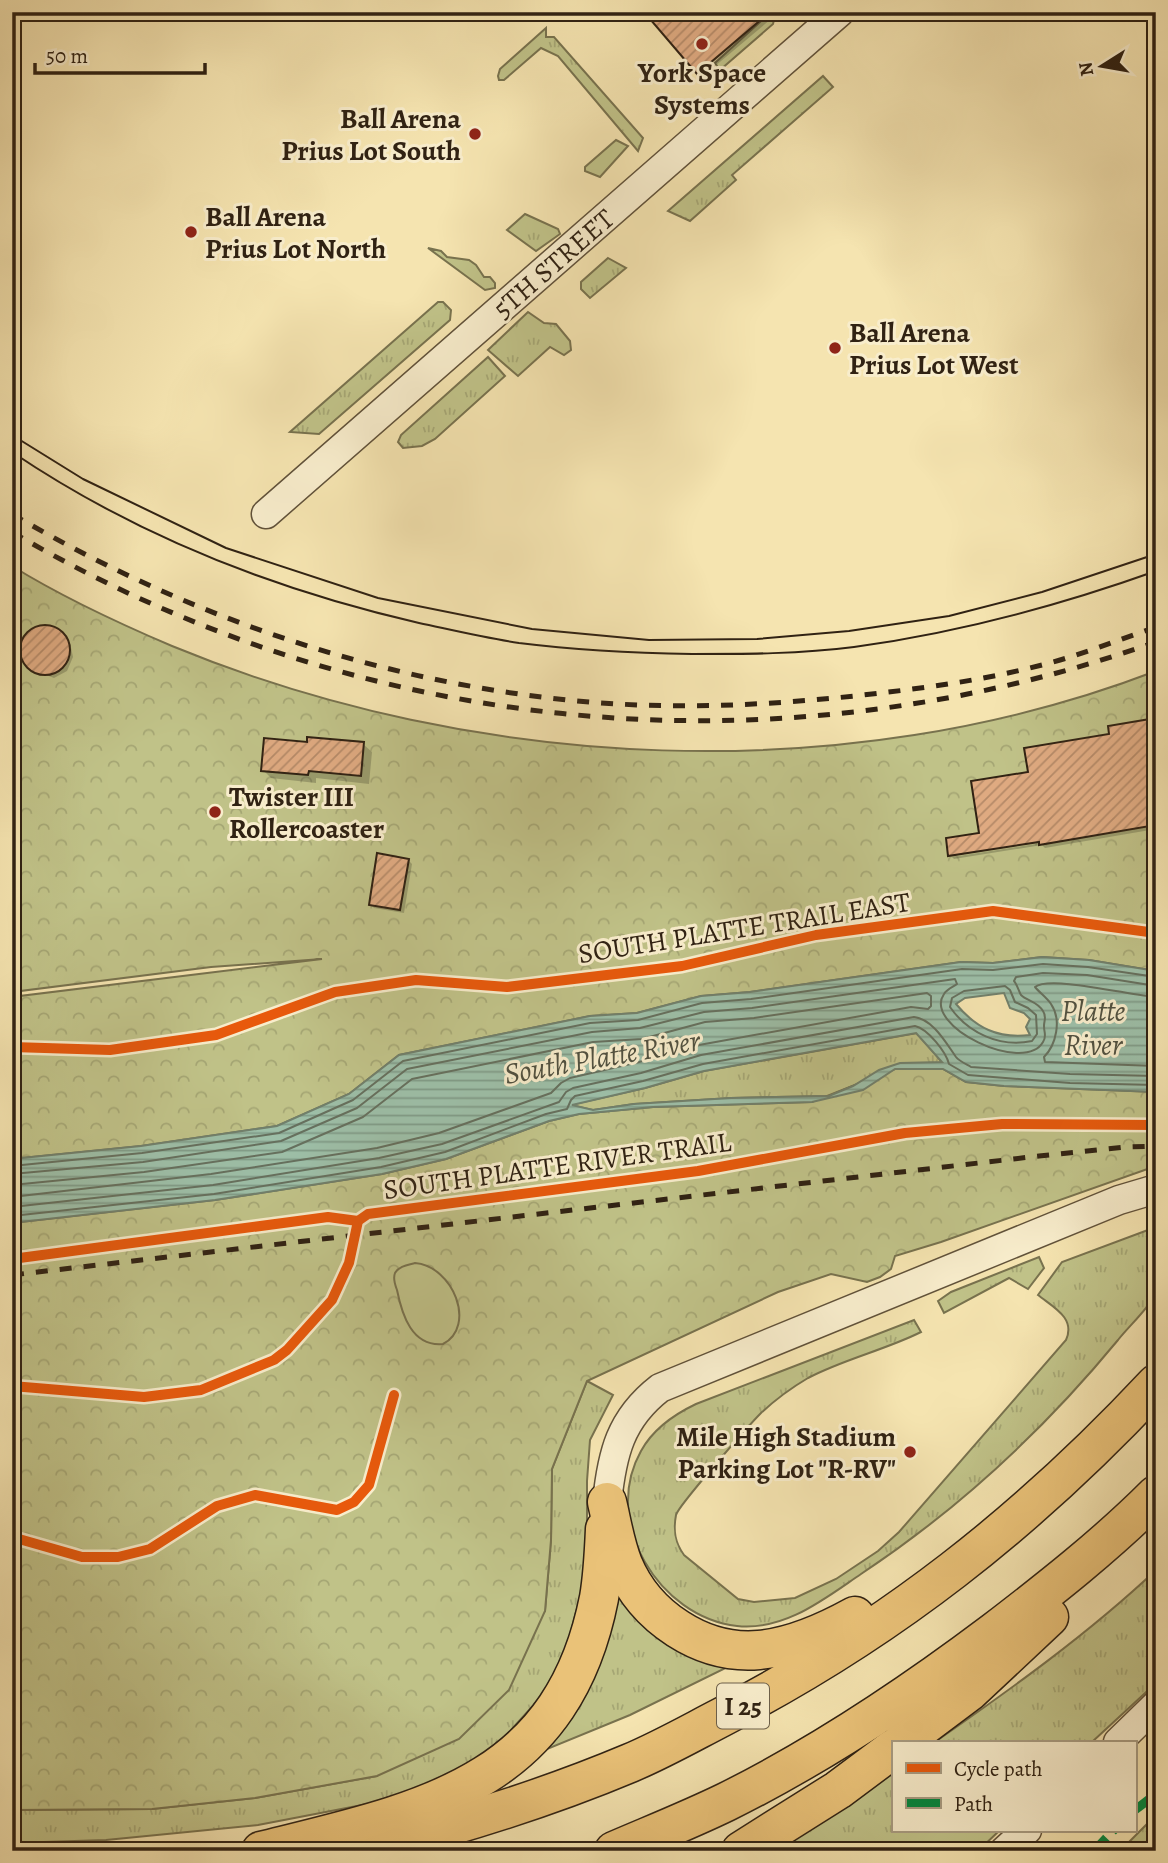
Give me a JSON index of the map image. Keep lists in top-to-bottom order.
{
  "streets": {
    "highway": ["I 25"],
    "street": ["5TH STREET"],
    "cycle path": ["SOUTH PLATTE TRAIL EAST", "SOUTH PLATTE RIVER TRAIL"]
  },
  "water": ["Platte River", "South Platte River"],
  "places": [
    "York Space Systems",
    "Ball Arena Prius Lot South",
    "Ball Arena Prius Lot North",
    "Ball Arena Prius Lot West",
    "Twister III Rollercoaster",
    "Mile High Stadium Parking Lot \"R-RV\""
  ],
  "legend": ["Cycle path", "Path"],
  "scale_bar": "50 m",
  "north": "left"
}
